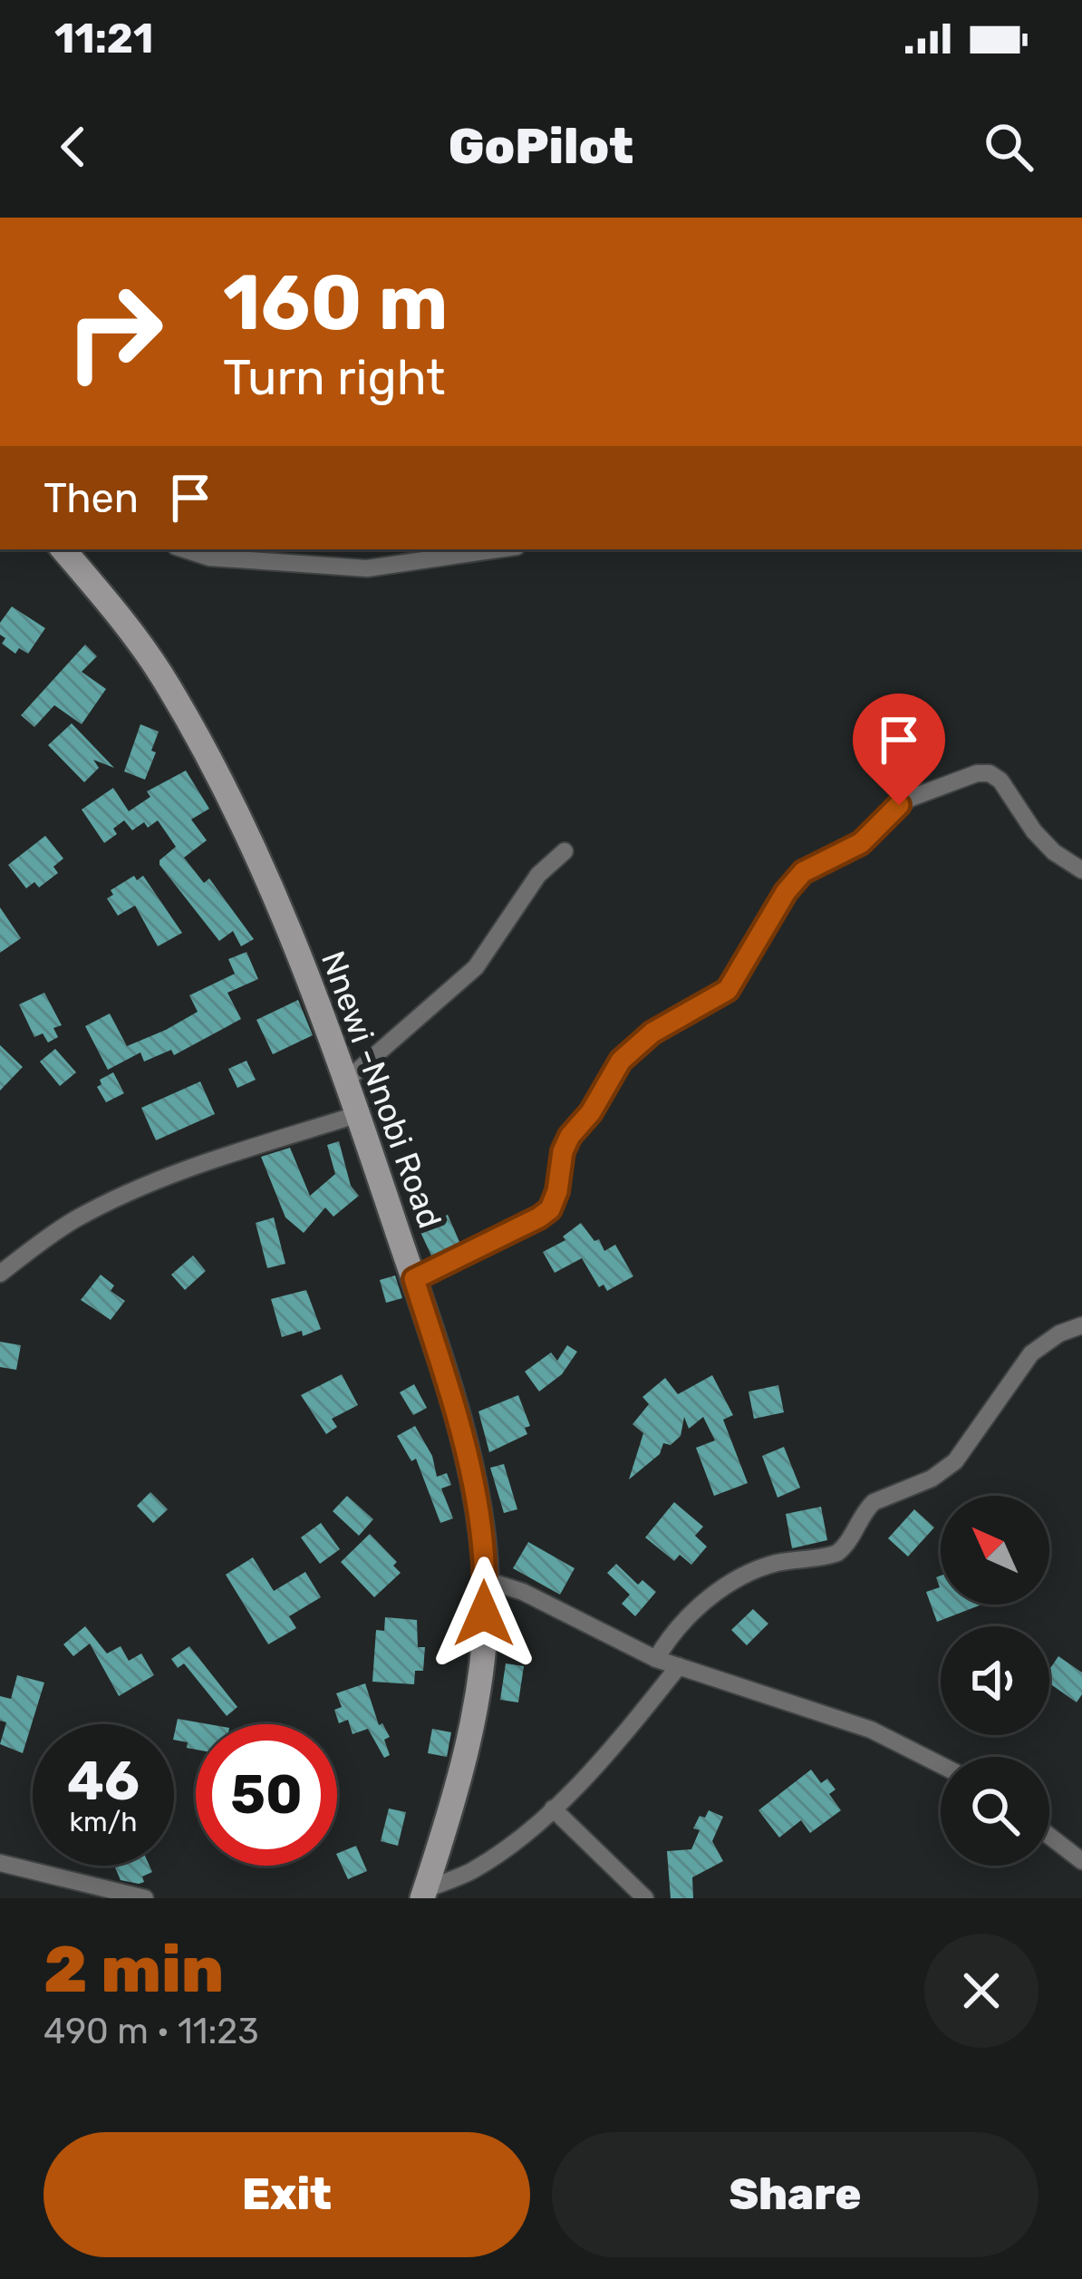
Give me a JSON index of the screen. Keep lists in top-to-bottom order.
{
  "streets": {
    "main road": ["Nnewi -Nnobi Road"]
  },
  "north": "top left",
  "page": {
    "status": "11:21",
    "header": "GoPilot",
    "turn": ["160 m", "Turn right"],
    "then": "Then",
    "speed": "46 km/h",
    "limit": "50",
    "heading": ["2 min", "490 m · 11:23"],
    "buttons": ["Exit", "Share"]
  }
}
